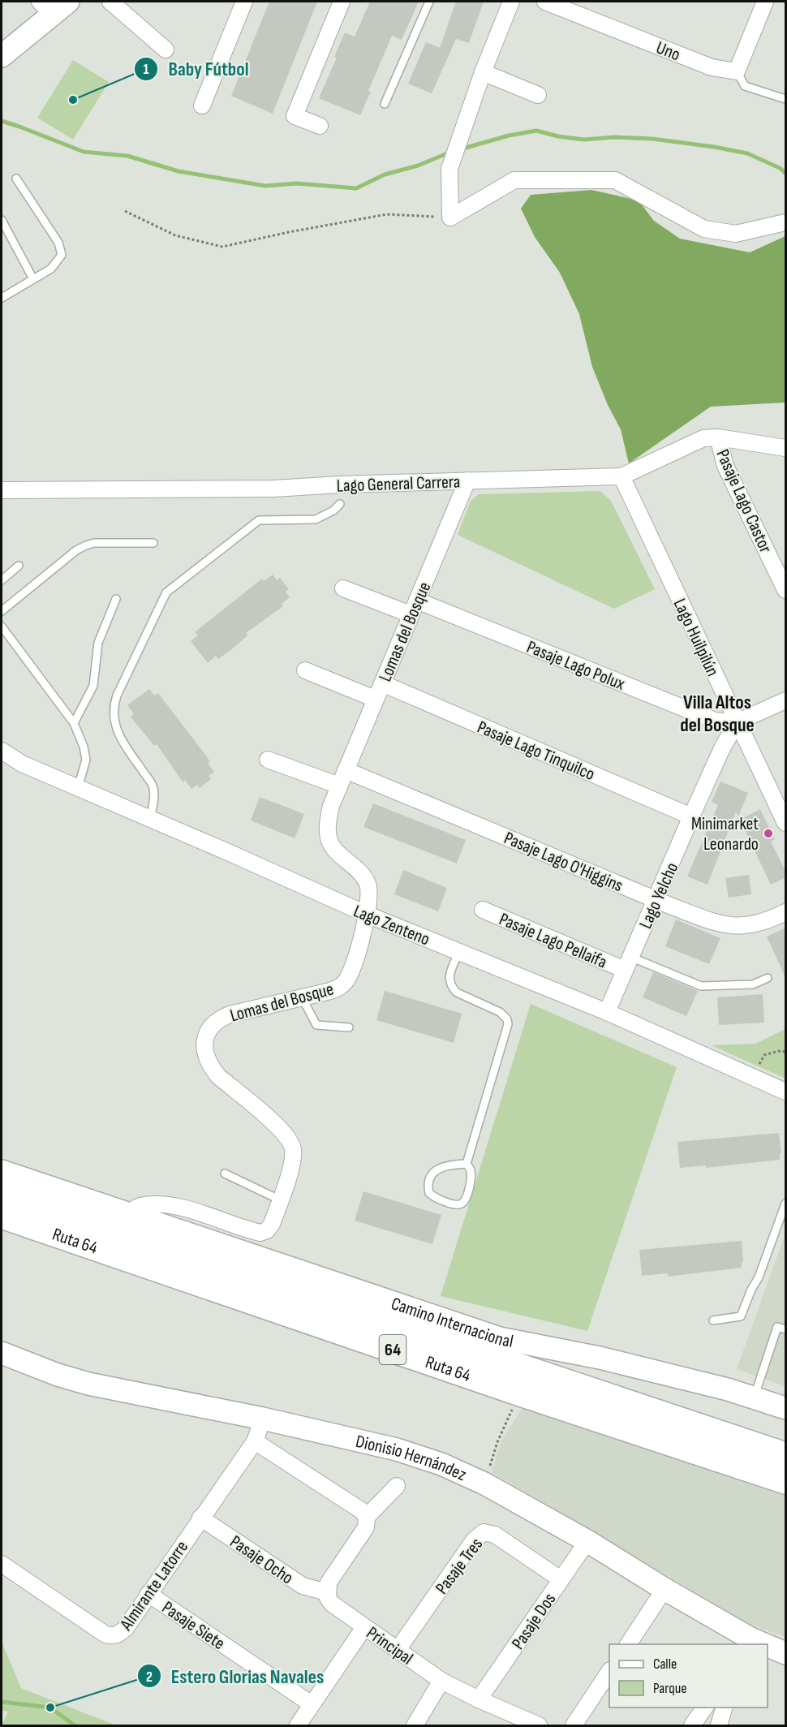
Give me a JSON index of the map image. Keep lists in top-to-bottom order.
{
  "streets": {
    "highway": ["Ruta 64", "64"],
    "street": [
      "Uno",
      "Lago General Carrera",
      "Pasaje Lago Castor",
      "Lomas del Bosque",
      "Lago Huilpilún",
      "Pasaje Lago Polux",
      "Pasaje Lago Tinquilco",
      "Pasaje Lago O'Higgins",
      "Lago Yelcho",
      "Lago Zenteno",
      "Pasaje Lago Pellaifa",
      "Camino Internacional",
      "Dionisio Hernández",
      "Pasaje Ocho",
      "Pasaje Tres",
      "Almirante Latorre",
      "Pasaje Dos",
      "Pasaje Siete",
      "Principal"
    ]
  },
  "crossings": [
    ["Lago General Carrera", "Pasaje Lago Castor"],
    ["Lago General Carrera", "Lomas del Bosque"],
    ["Lago General Carrera", "Lago Huilpilún"],
    ["Lomas del Bosque", "Pasaje Lago Polux"],
    ["Lomas del Bosque", "Pasaje Lago Tinquilco"],
    ["Lomas del Bosque", "Pasaje Lago O'Higgins"],
    ["Lomas del Bosque", "Lago Zenteno"],
    ["Lomas del Bosque", "Camino Internacional"],
    ["Lago Huilpilún", "Pasaje Lago Polux"],
    ["Lago Huilpilún", "Lago Yelcho"],
    ["Pasaje Lago Polux", "Lago Yelcho"],
    ["Pasaje Lago Tinquilco", "Lago Yelcho"],
    ["Pasaje Lago O'Higgins", "Lago Yelcho"],
    ["Lago Yelcho", "Lago Zenteno"],
    ["Lago Yelcho", "Pasaje Lago Pellaifa"],
    ["Dionisio Hernández", "Almirante Latorre"],
    ["Dionisio Hernández", "Pasaje Dos"],
    ["Pasaje Ocho", "Almirante Latorre"],
    ["Pasaje Ocho", "Principal"],
    ["Pasaje Tres", "Pasaje Dos"],
    ["Pasaje Tres", "Principal"],
    ["Almirante Latorre", "Pasaje Siete"],
    ["Pasaje Dos", "Principal"]
  ],
  "districts": ["Villa Altos del Bosque"],
  "places": ["Baby Fútbol", "Minimarket Leonardo", "Estero Glorias Navales"],
  "legend": ["Calle", "Parque"]
}
